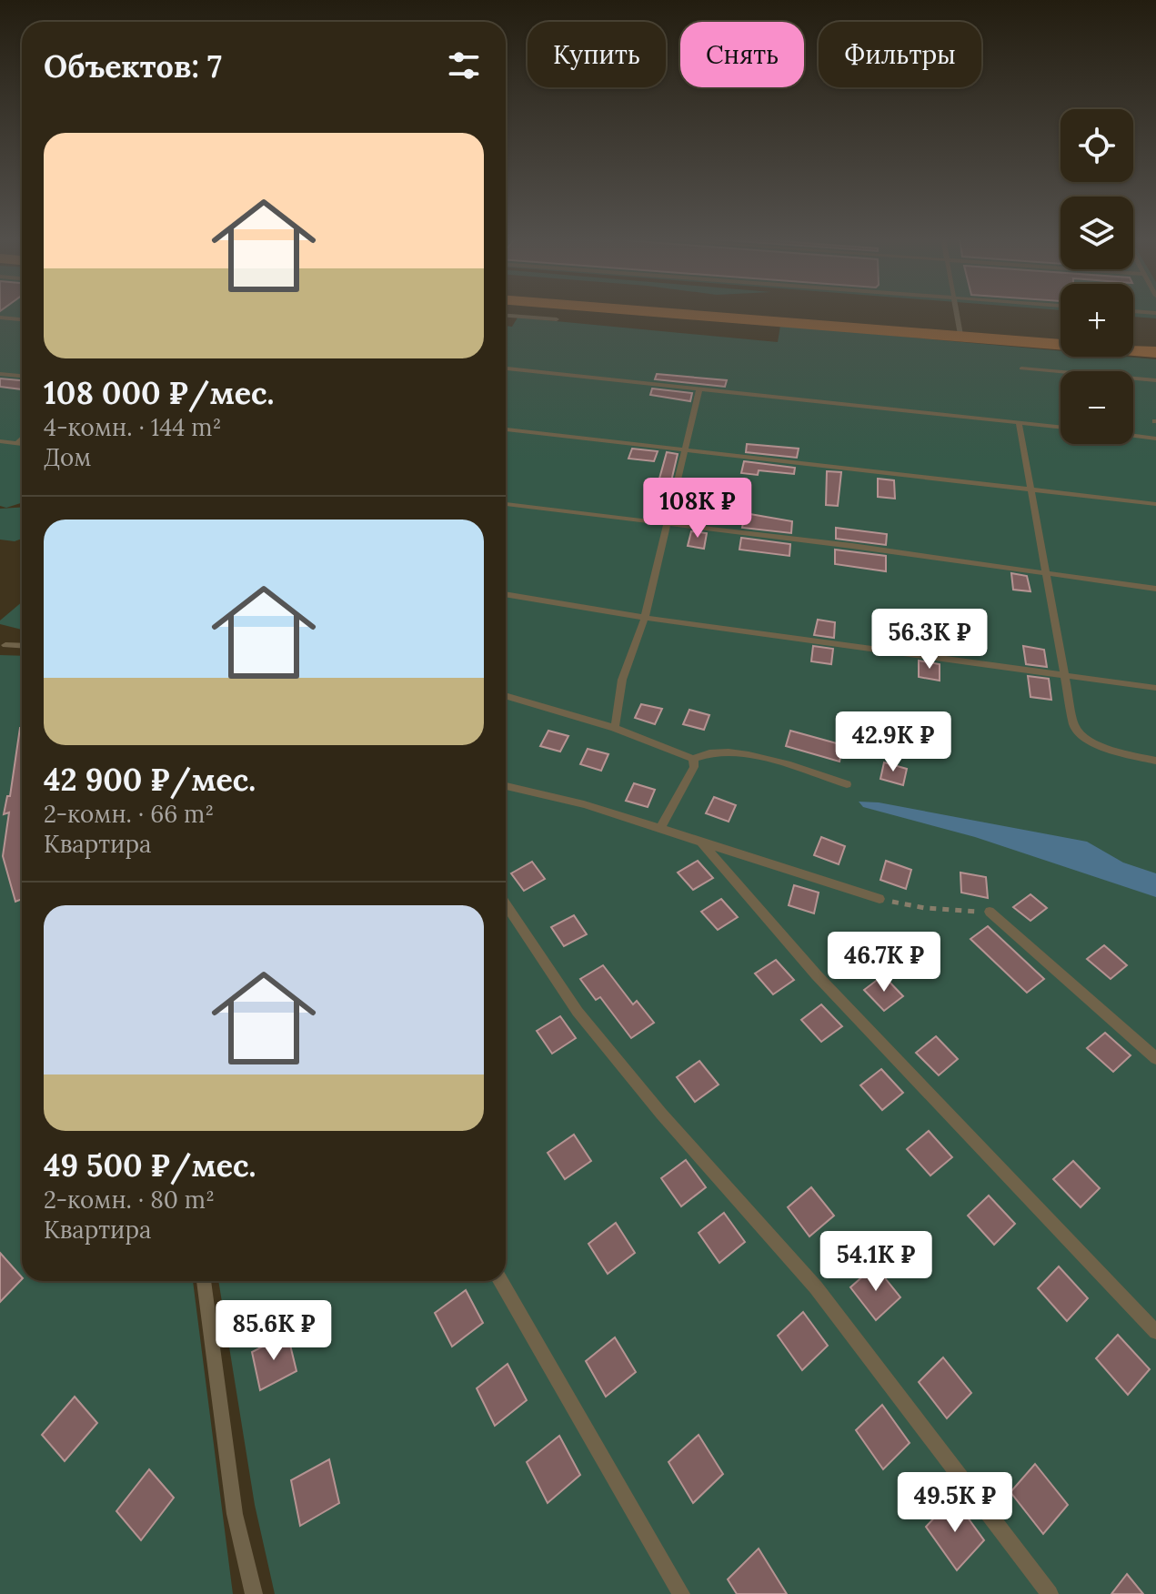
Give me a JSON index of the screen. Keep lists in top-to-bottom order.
{
  "page": {
    "chip": ["Купить", "Снять", "Фильтры"],
    "heading": "Объектов: 7",
    "map_buttons": ["+", "−"],
    "list": [
      {
        "name": "108 000 ₽/мес.",
        "note": "4-комн. · 144 m² · Дом"
      },
      {
        "name": "42 900 ₽/мес.",
        "note": "2-комн. · 66 m² · Квартира"
      },
      {
        "name": "49 500 ₽/мес.",
        "note": "2-комн. · 80 m² · Квартира"
      }
    ],
    "price": [
      "108K ₽",
      "56.3K ₽",
      "42.9K ₽",
      "46.7K ₽",
      "54.1K ₽",
      "85.6K ₽",
      "49.5K ₽"
    ]
  }
}
